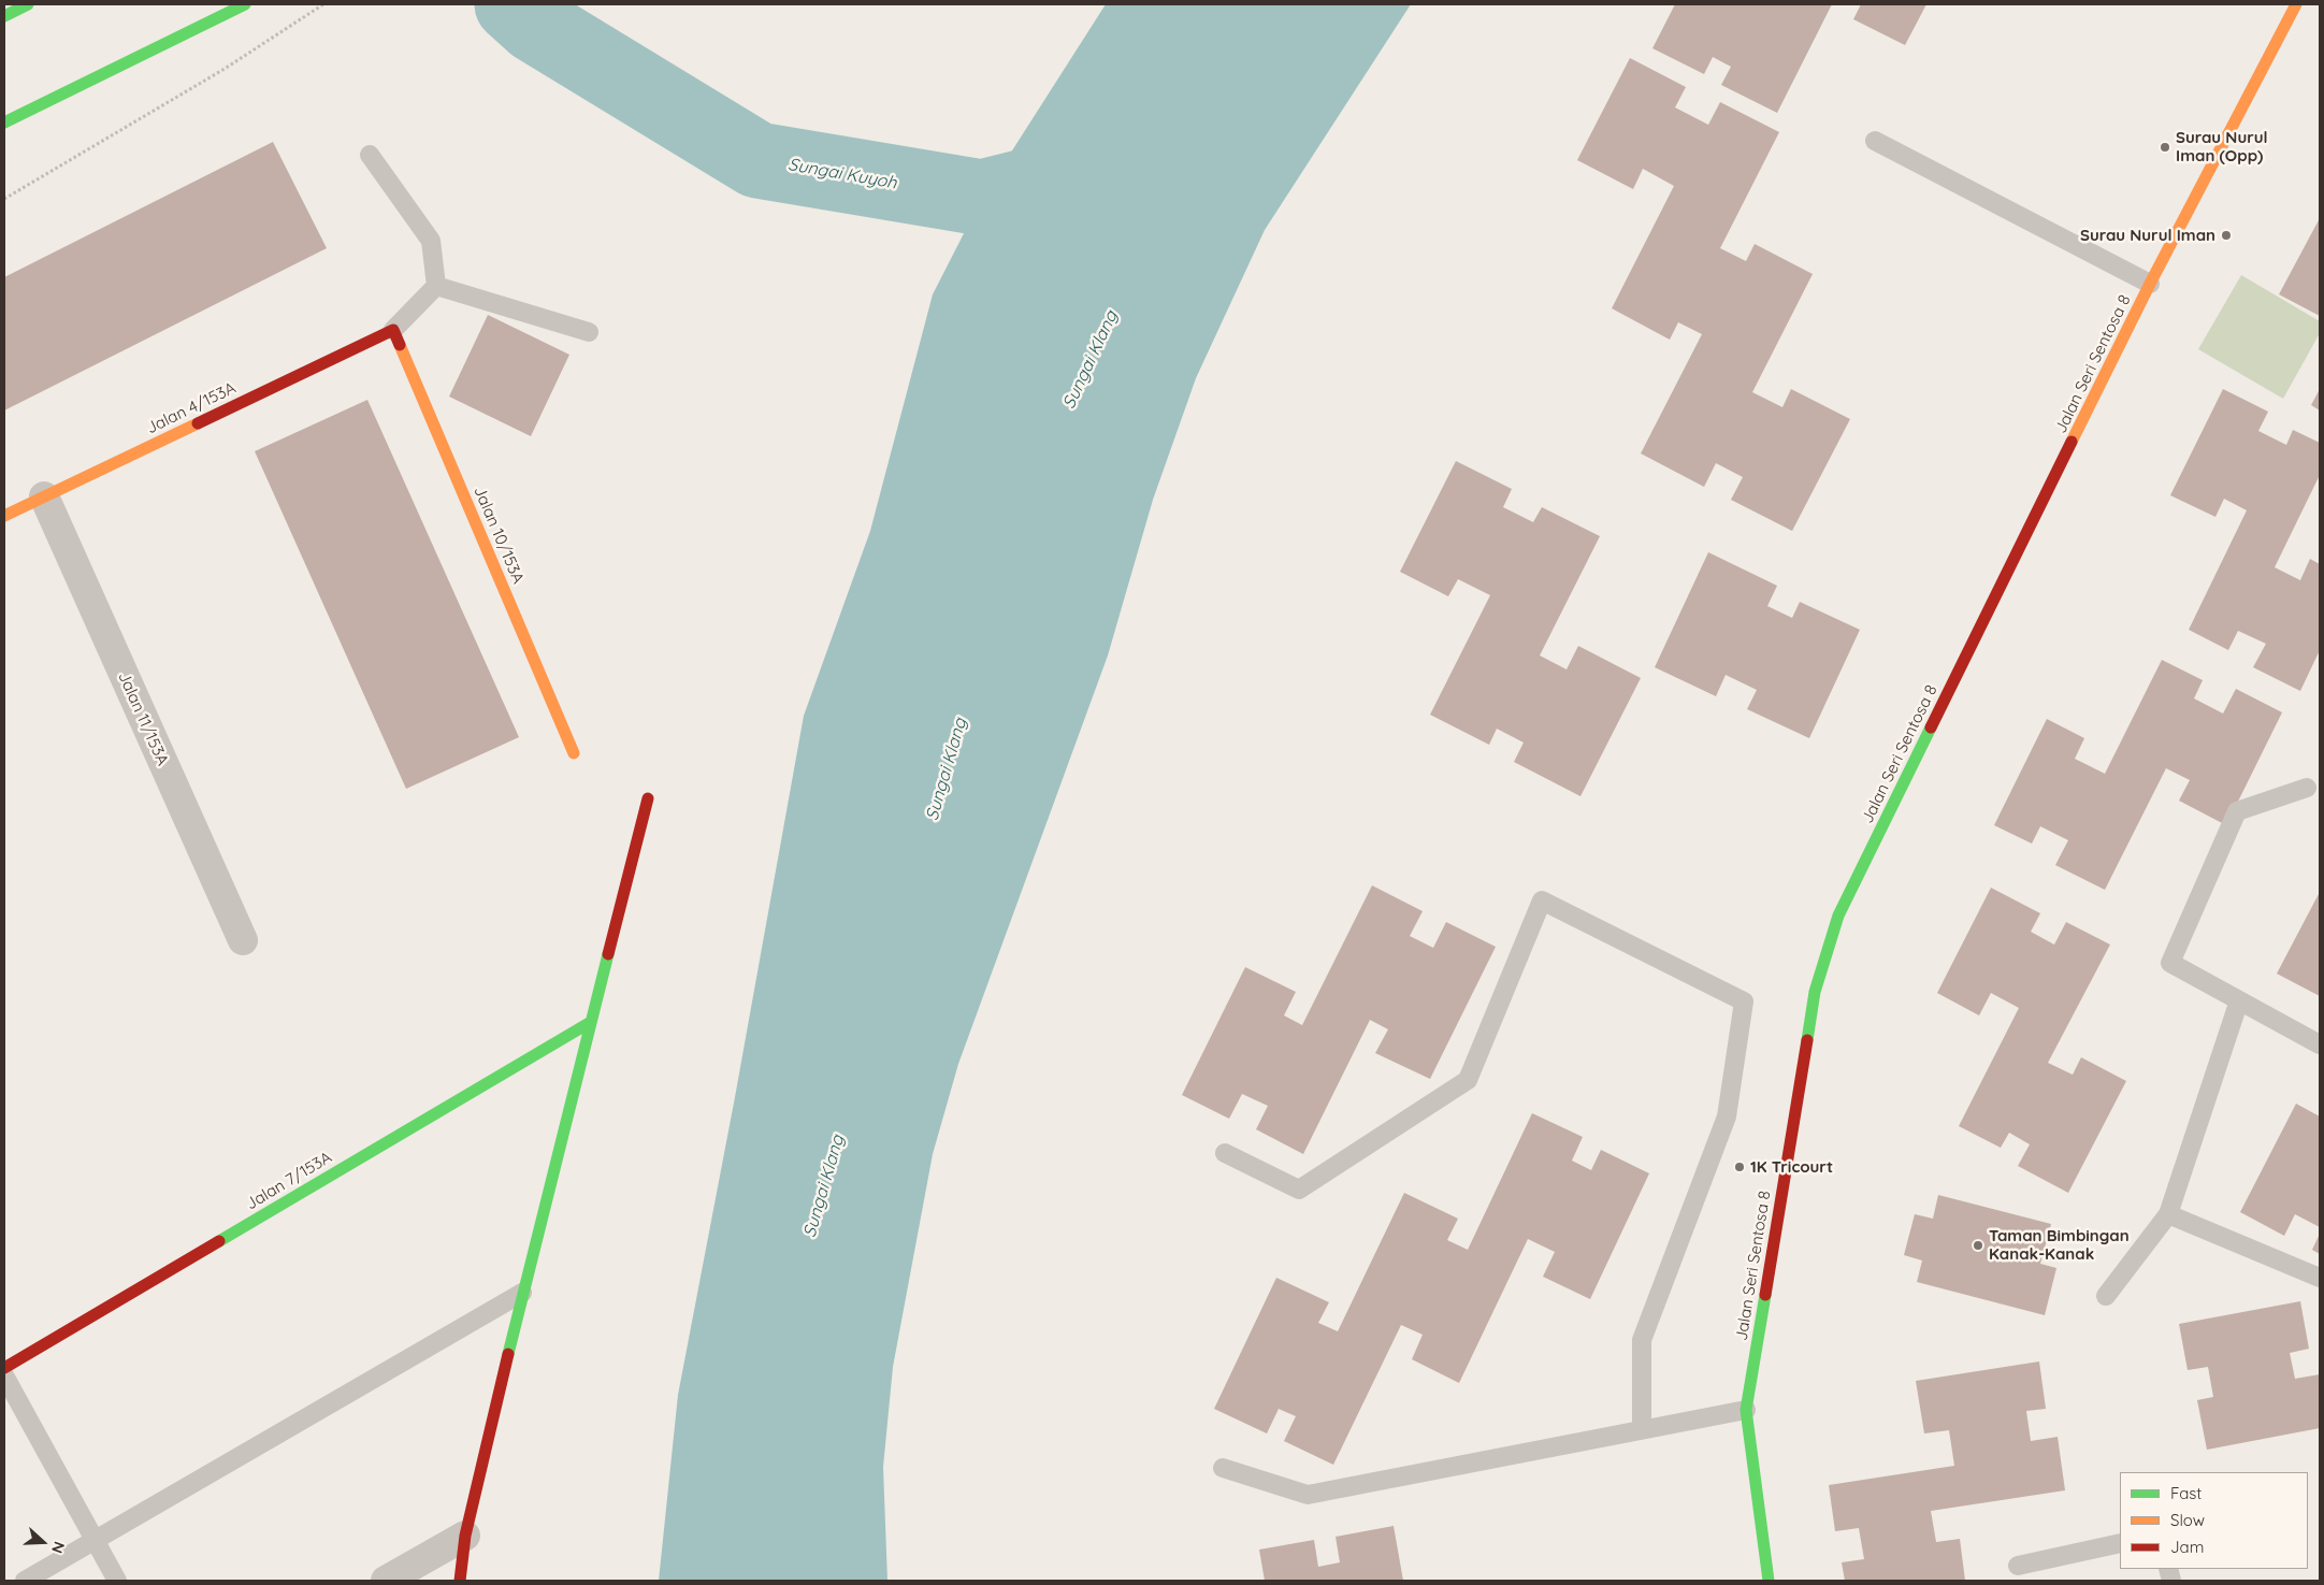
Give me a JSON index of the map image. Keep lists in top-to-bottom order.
{
  "streets": {
    "main road": [
      "Jalan Seri Sentosa 8",
      "Jalan 4/153A",
      "Jalan 10/153A",
      "Jalan 7/153A"
    ],
    "street": ["Jalan 11/153A"]
  },
  "crossings": [
    ["Jalan 4/153A", "Jalan 10/153A"],
    ["Jalan 4/153A", "Jalan 11/153A"]
  ],
  "water": ["Sungai Kuyoh", "Sungai Klang"],
  "places": [
    "Surau Nurul Iman (Opp)",
    "Surau Nurul Iman",
    "1K Tricourt",
    "Taman Bimbingan Kanak-Kanak"
  ],
  "legend": ["Fast", "Slow", "Jam"],
  "north": "right"
}
